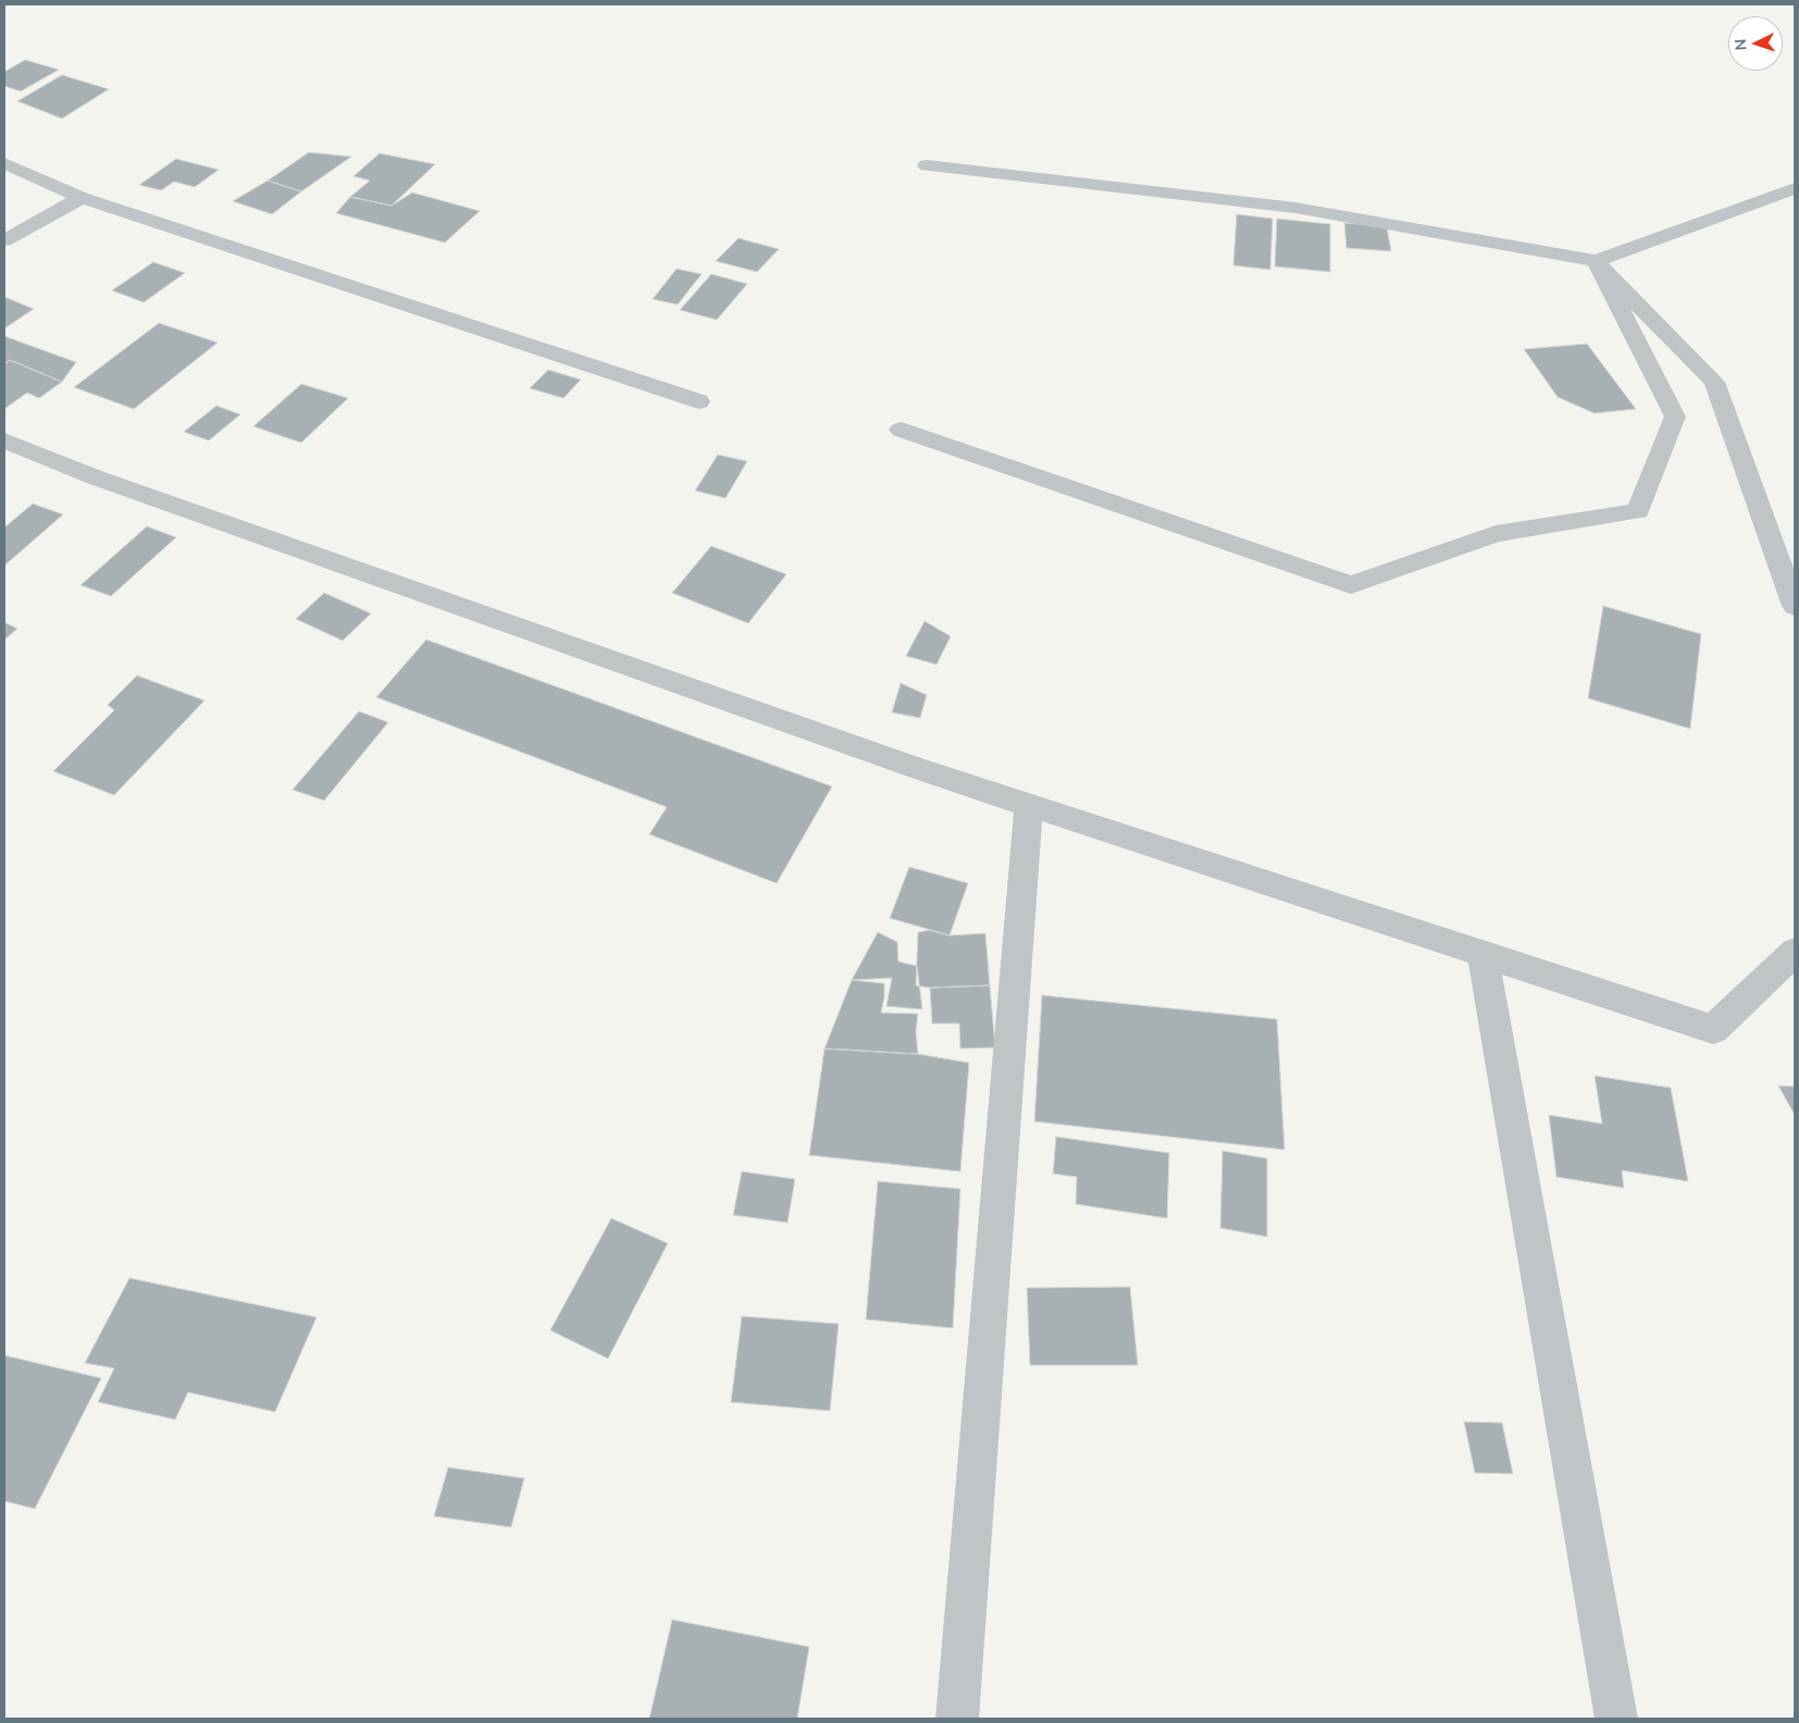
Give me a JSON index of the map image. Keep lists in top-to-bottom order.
{
  "north": "left"
}
